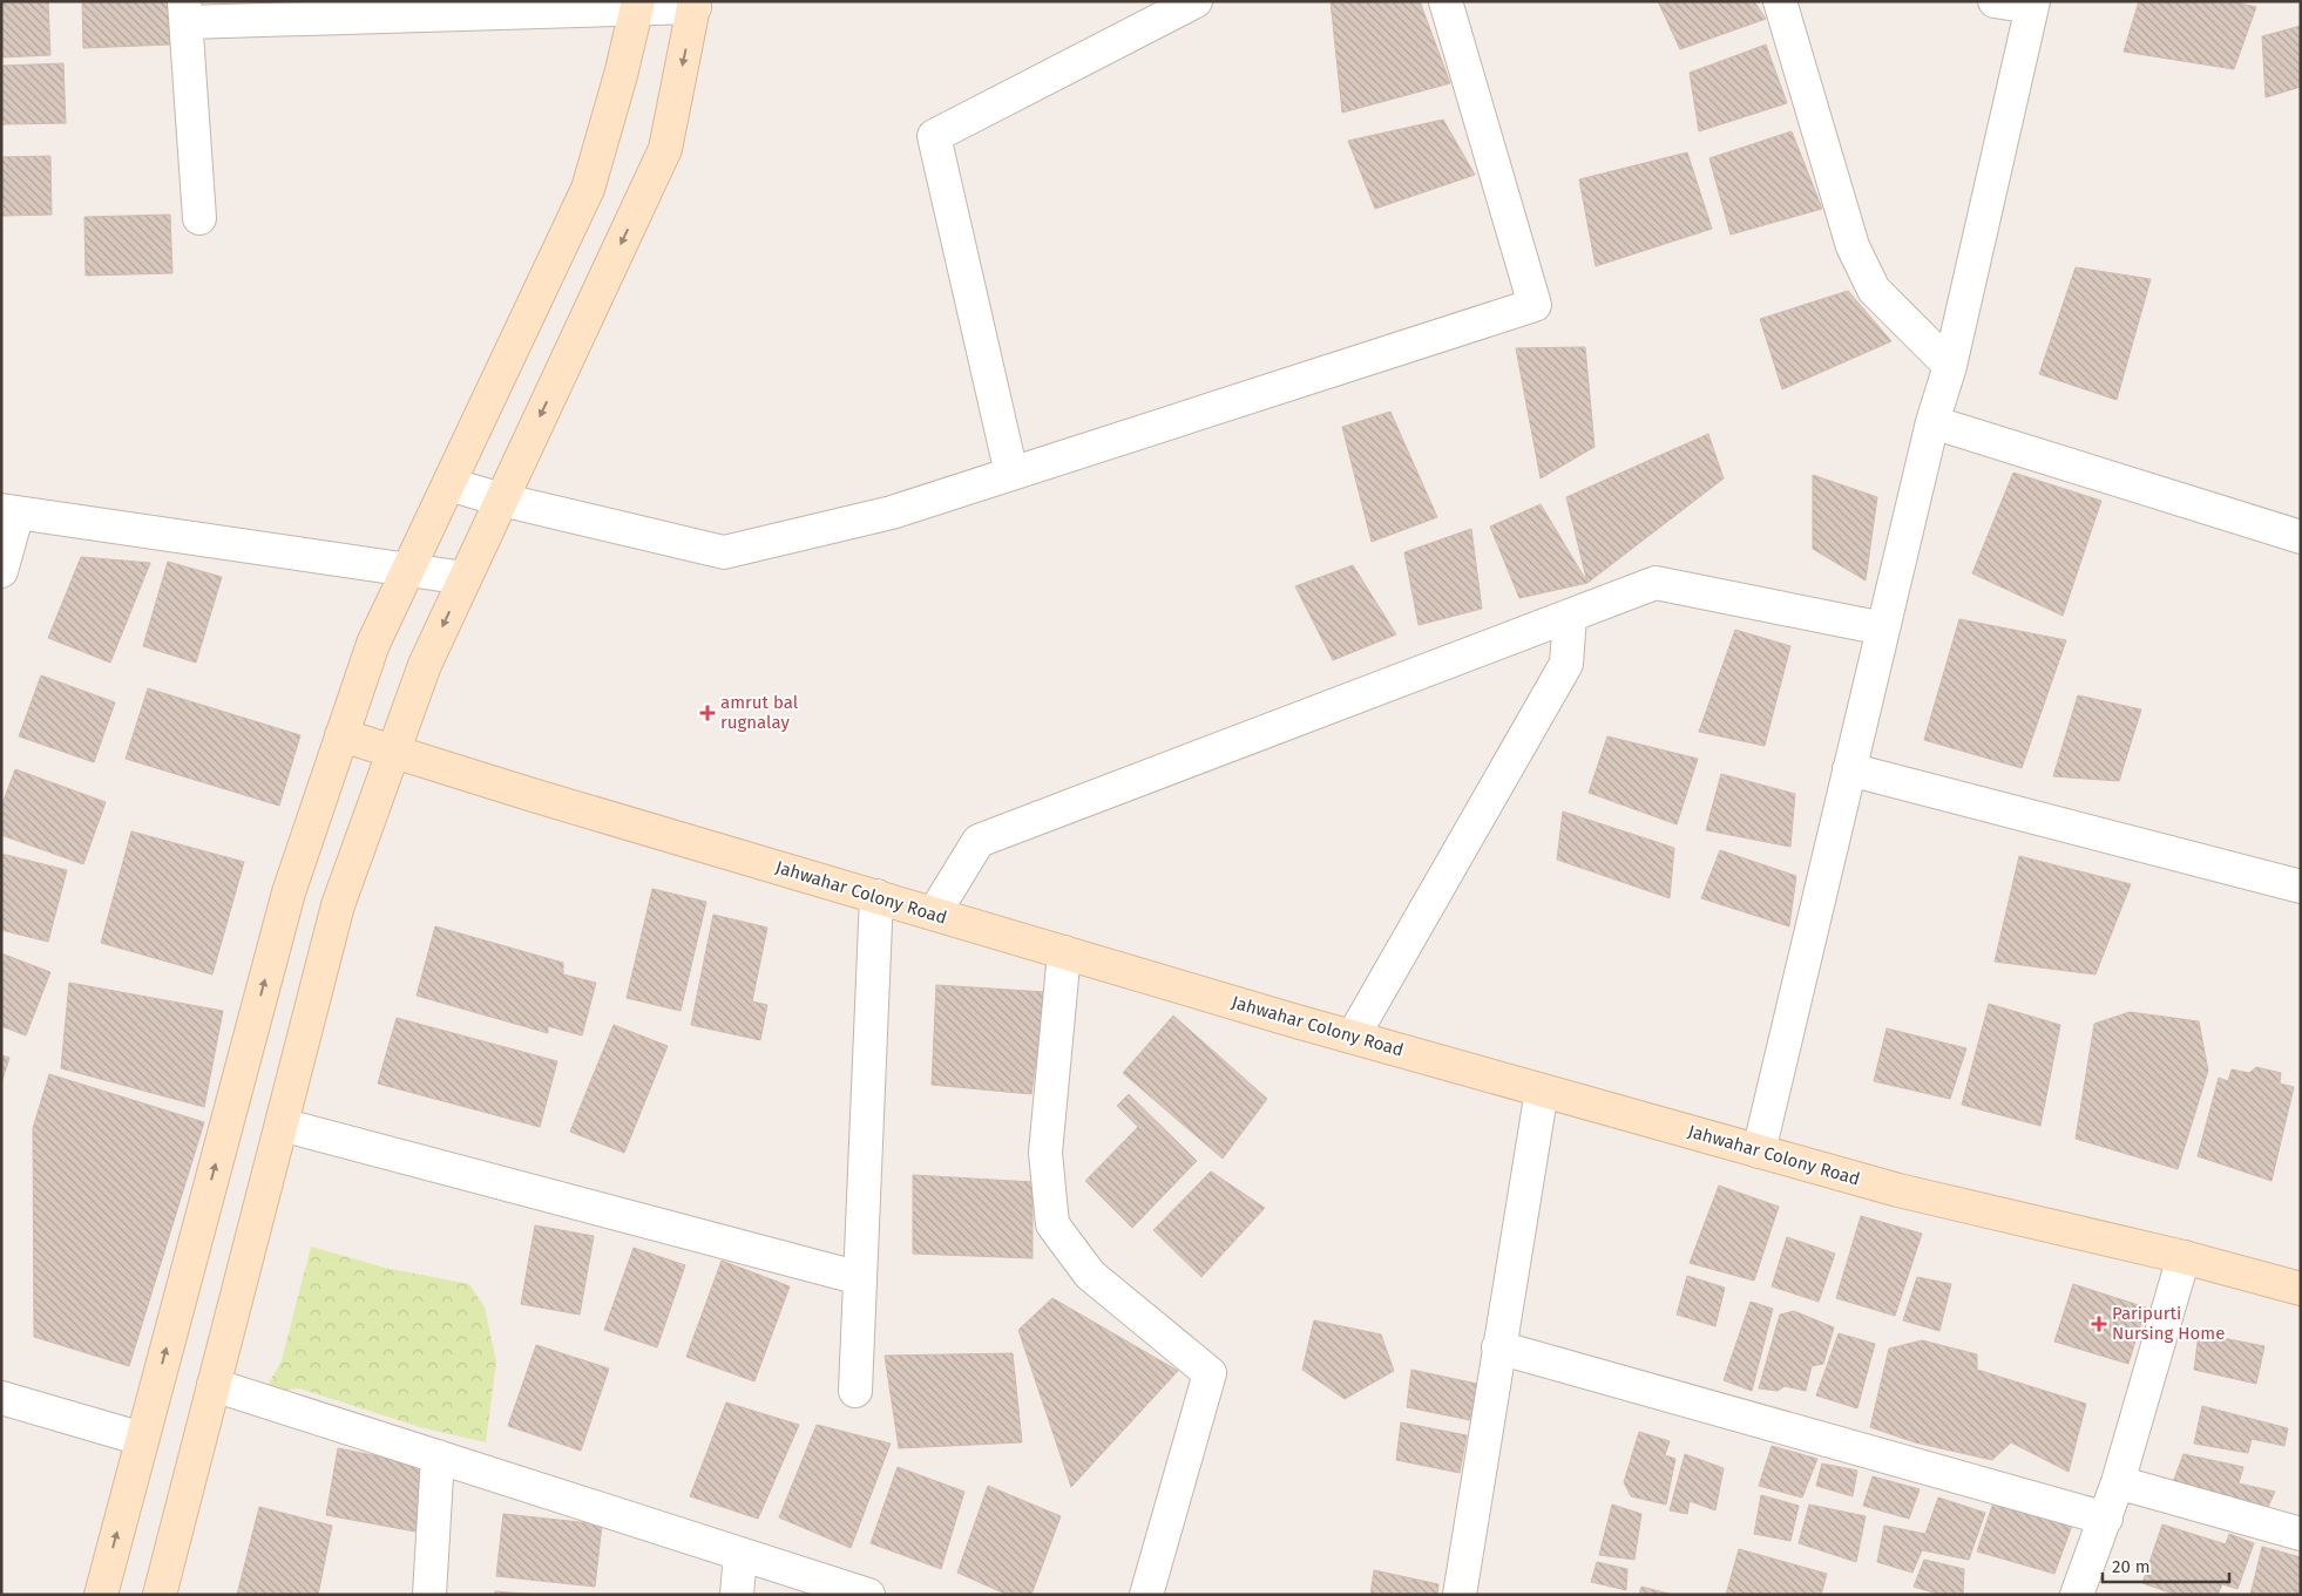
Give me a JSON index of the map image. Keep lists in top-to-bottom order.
{
  "streets": {
    "main road": ["Jahwahar Colony Road"]
  },
  "places": {
    "health": ["amrut bal rugnalay", "Paripurti Nursing Home"]
  },
  "scale_bar": "20 m"
}
